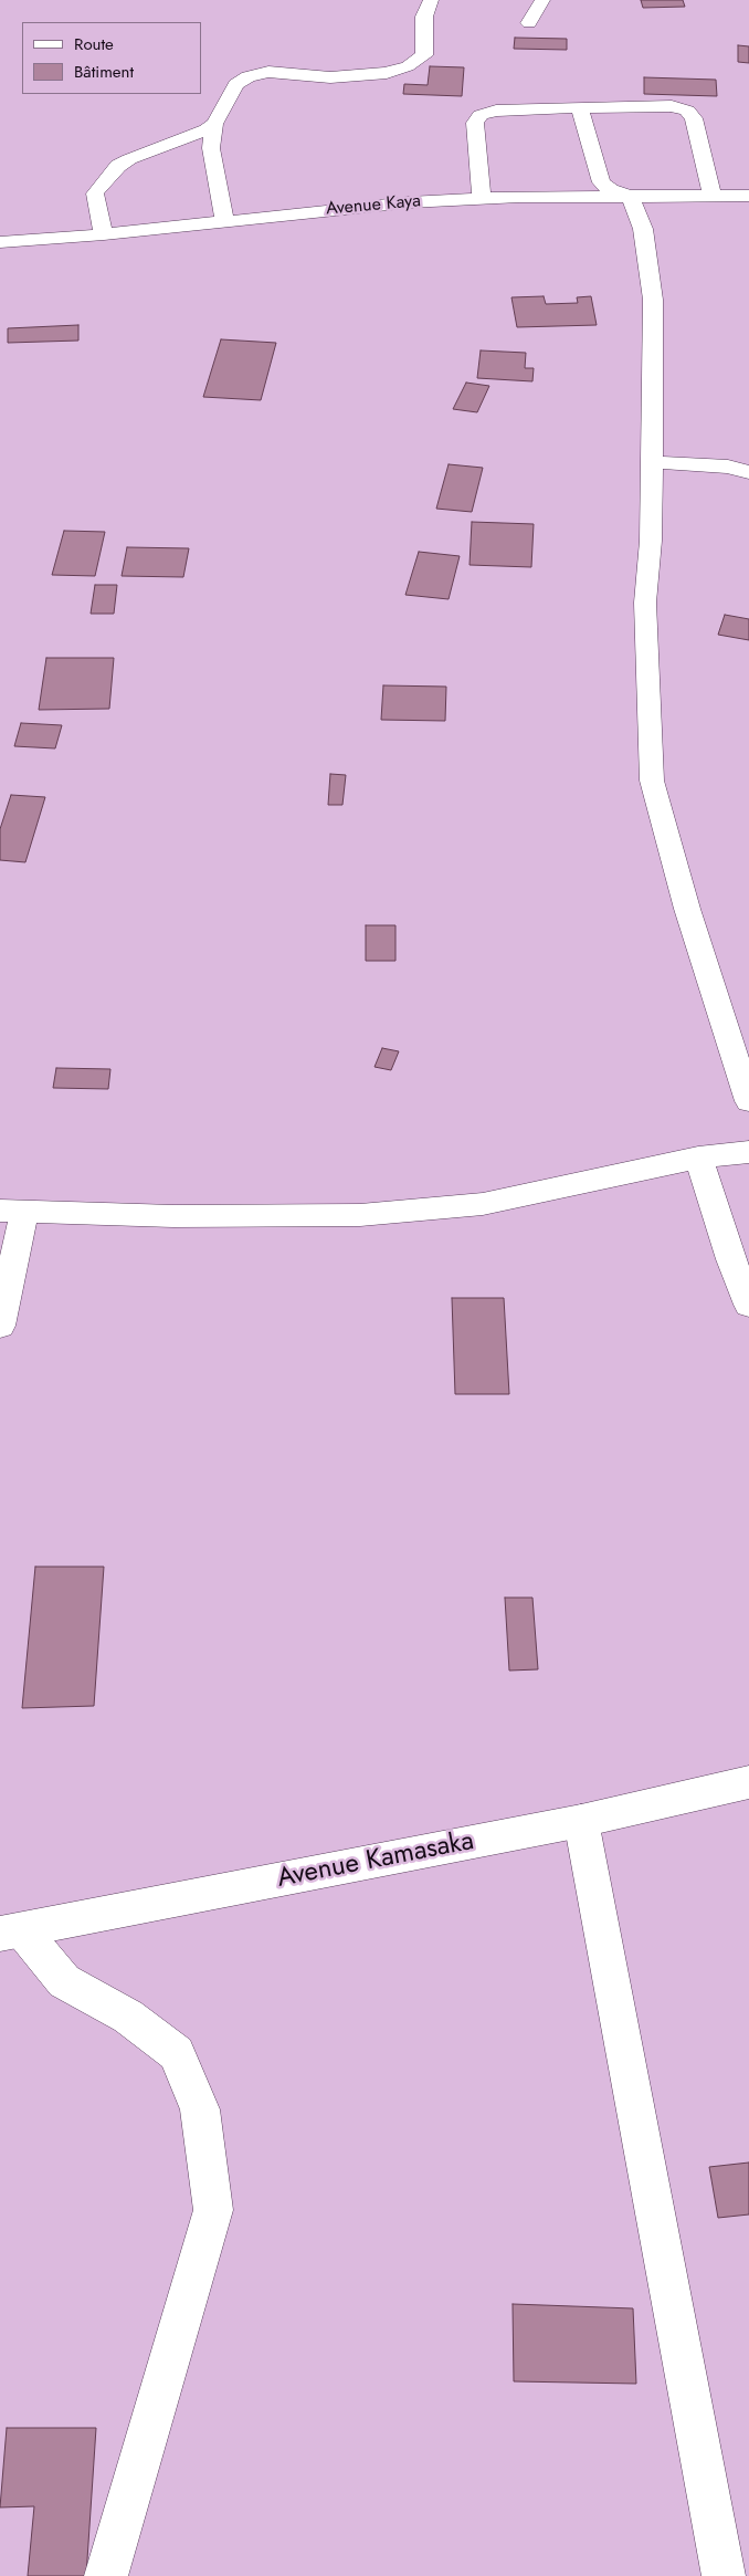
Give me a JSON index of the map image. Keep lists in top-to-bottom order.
{
  "streets": {
    "street": ["Avenue Kaya", "Avenue Kamasaka"]
  },
  "legend": ["Route", "Bâtiment"]
}
